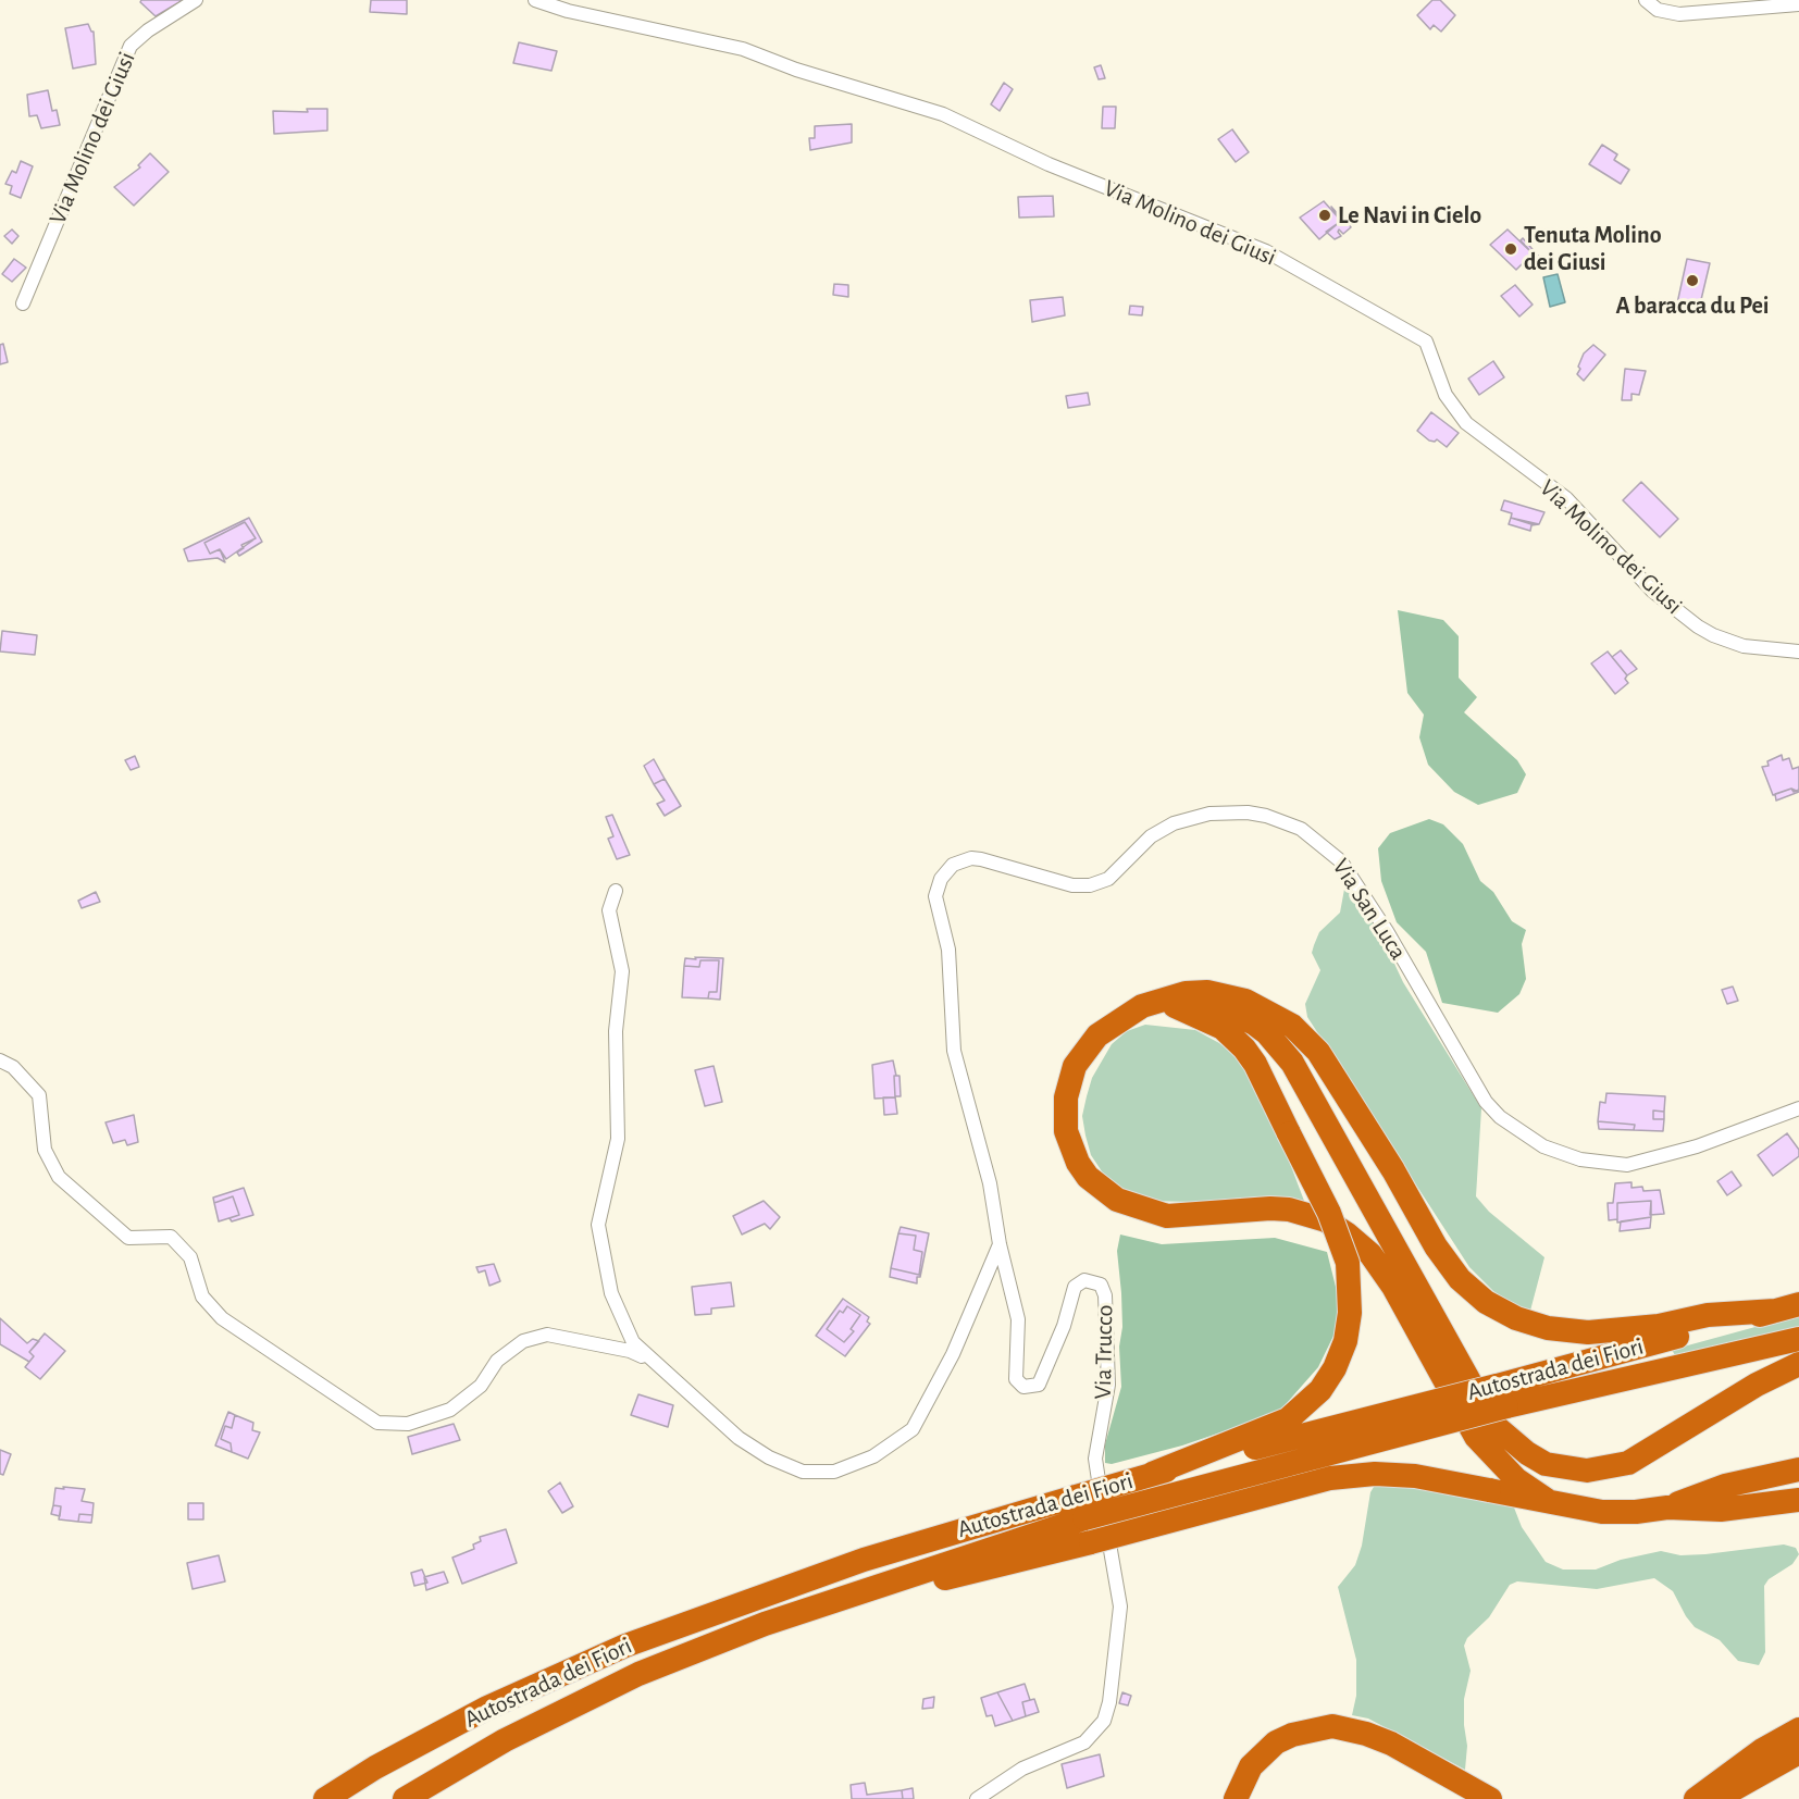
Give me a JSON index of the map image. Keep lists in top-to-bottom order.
{
  "streets": {
    "highway": ["Autostrada dei Fiori"],
    "street": ["Via Molino dei Giusi", "Via San Luca", "Via Trucco"]
  },
  "crossings": [
    ["Via San Luca", "Via Trucco"]
  ],
  "places": ["Le Navi in Cielo", "Tenuta Molino dei Giusi", "A baracca du Pei"]
}
